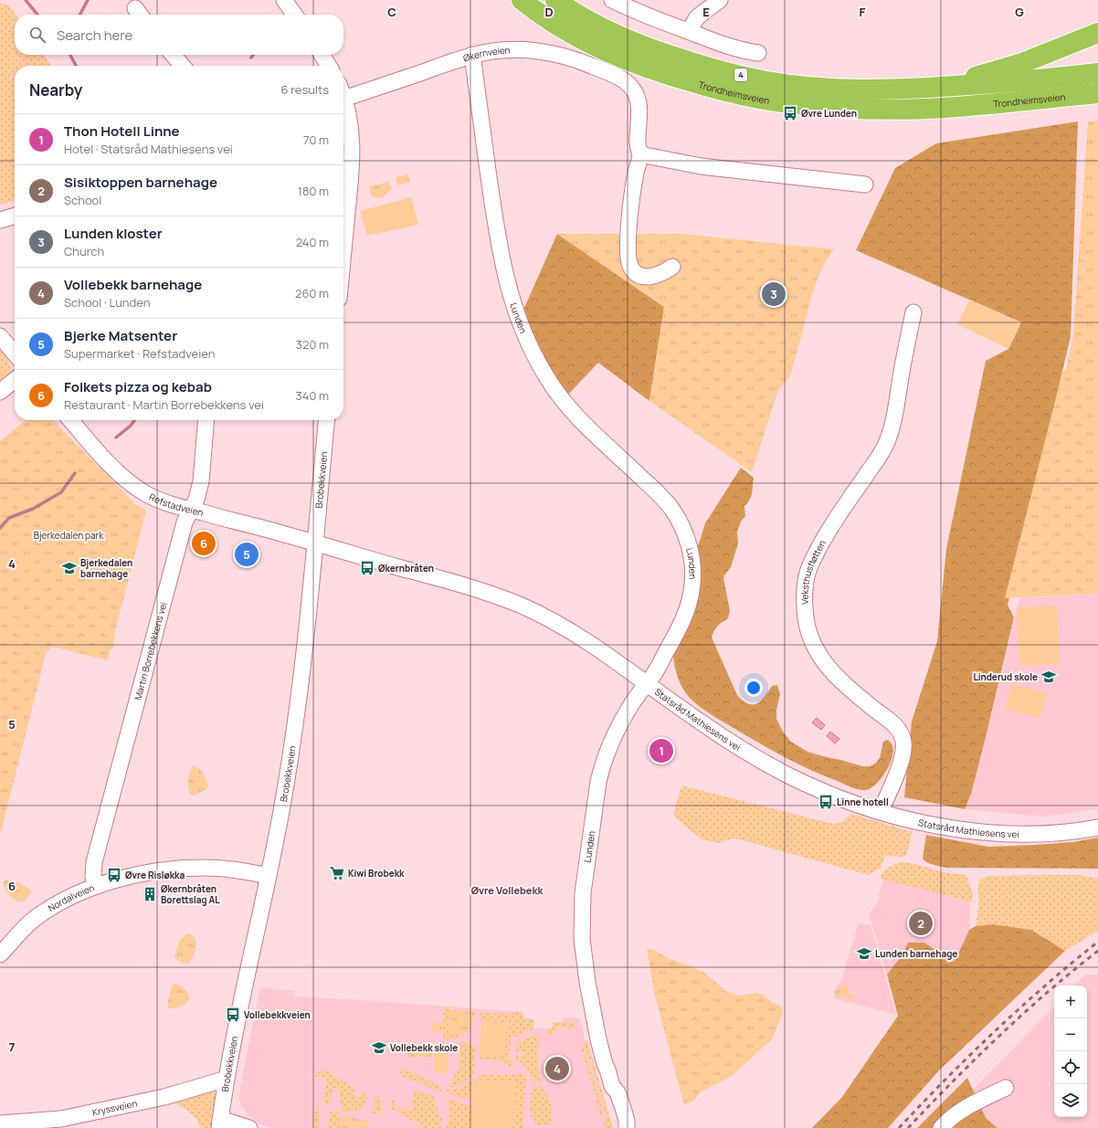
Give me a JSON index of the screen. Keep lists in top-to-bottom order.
{
  "streets": {
    "highway": ["4", "Trondheimsveien"],
    "street": [
      "Økernveien",
      "Lunden",
      "Brobekkveien",
      "Refstadveien",
      "Veksthusfløtten",
      "Martin Borrebekkens vei",
      "Statsråd Mathiesens vei",
      "Nordalveien",
      "Kryssveien"
    ]
  },
  "crossings": [
    ["Økernveien", "Lunden"],
    ["Lunden", "Statsråd Mathiesens vei"],
    ["Brobekkveien", "Refstadveien"],
    ["Brobekkveien", "Statsråd Mathiesens vei"],
    ["Brobekkveien", "Nordalveien"],
    ["Brobekkveien", "Kryssveien"],
    ["Refstadveien", "Martin Borrebekkens vei"],
    ["Refstadveien", "Statsråd Mathiesens vei"],
    ["Veksthusfløtten", "Statsråd Mathiesens vei"],
    ["Martin Borrebekkens vei", "Nordalveien"]
  ],
  "districts": ["Øvre Vollebekk"],
  "parks": ["Bjerkedalen park"],
  "places": {
    "bus stop": [
      "Øvre Lunden",
      "Økernbråten",
      "Linne hotell",
      "Øvre Risløkka",
      "Vollebekkveien"
    ],
    "school or university": [
      "Bjerkedalen barnehage",
      "Linderud skole",
      "Lunden barnehage",
      "Vollebekk skole"
    ],
    "supermarket": ["Kiwi Brobekk"],
    "building": ["Økernbråten Borettslag AL"]
  },
  "page": {
    "search": "Search here",
    "heading": ["Nearby", "6 results"],
    "list": [
      {
        "mark": "1",
        "name": "Thon Hotell Linne",
        "note": "Hotel · Statsråd Mathiesens vei",
        "value": "70 m"
      },
      {
        "mark": "2",
        "name": "Sisiktoppen barnehage",
        "note": "School",
        "value": "180 m"
      },
      {
        "mark": "3",
        "name": "Lunden kloster",
        "note": "Church",
        "value": "240 m"
      },
      {
        "mark": "4",
        "name": "Vollebekk barnehage",
        "note": "School · Lunden",
        "value": "260 m"
      },
      {
        "mark": "5",
        "name": "Bjerke Matsenter",
        "note": "Supermarket · Refstadveien",
        "value": "320 m"
      },
      {
        "mark": "6",
        "name": "Folkets pizza og kebab",
        "note": "Restaurant · Martin Borrebekkens vei",
        "value": "340 m"
      }
    ],
    "pins": [
      "3",
      "6",
      "5",
      "1",
      "2",
      "4"
    ],
    "map_buttons": ["+", "−"]
  },
  "grid": {
    "columns": [
      "C",
      "D",
      "E",
      "F",
      "G"
    ],
    "rows": [
      "4",
      "5",
      "6",
      "7"
    ]
  }
}
